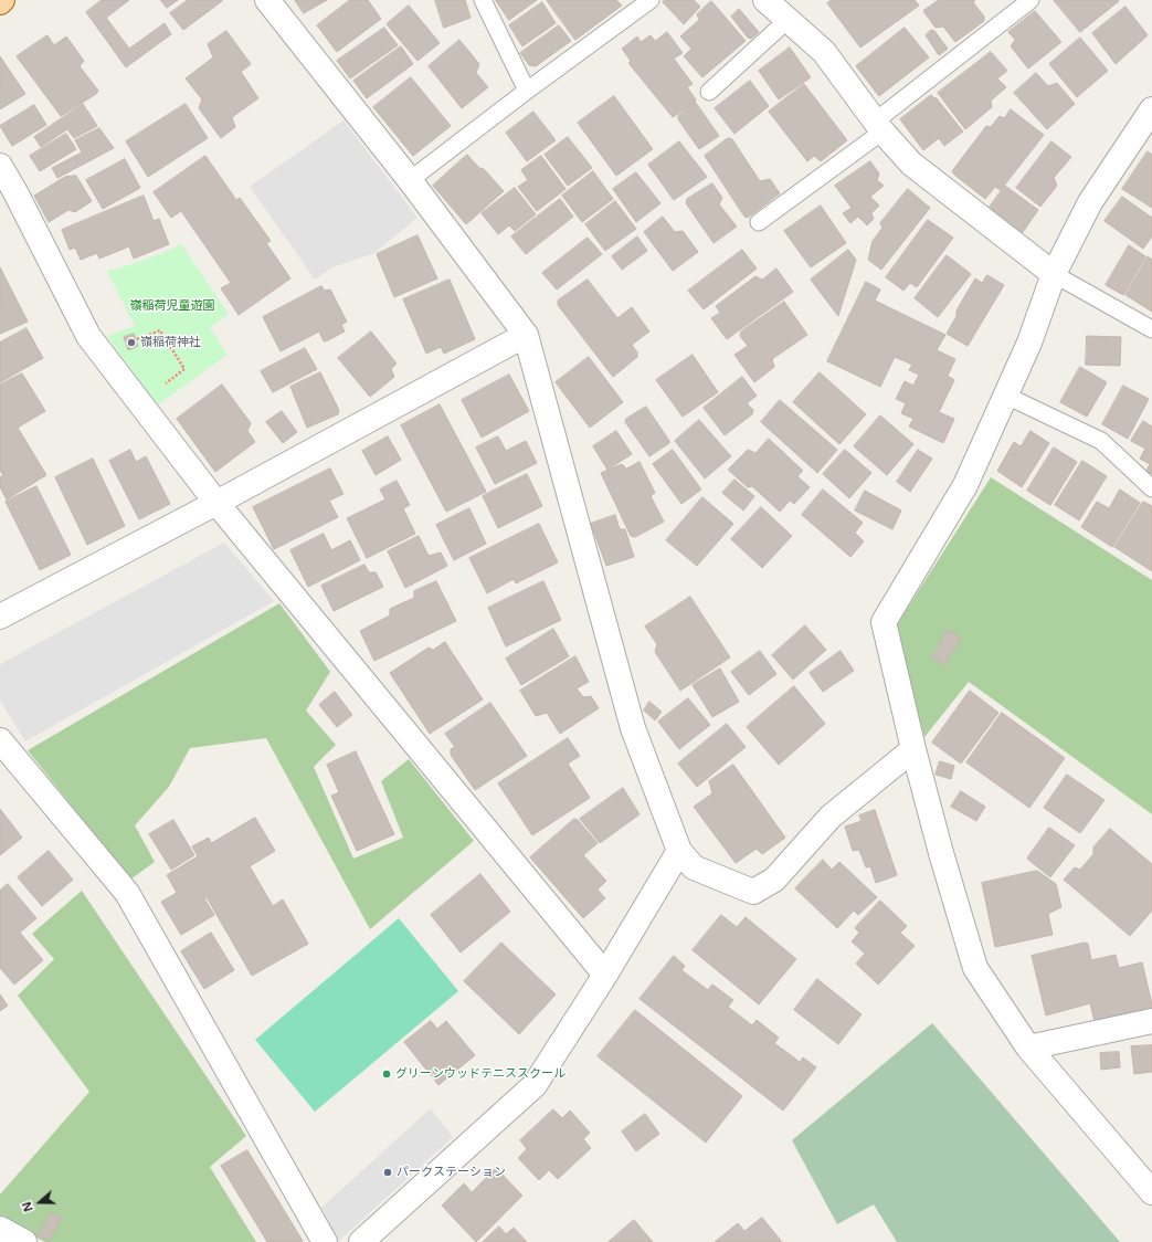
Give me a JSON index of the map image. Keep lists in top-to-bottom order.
{
  "parks": ["嶺稲荷児童遊園"],
  "places": ["嶺稲荷神社", "グリーンウッドテニススクール", "パークステーション"],
  "north": "left"
}
